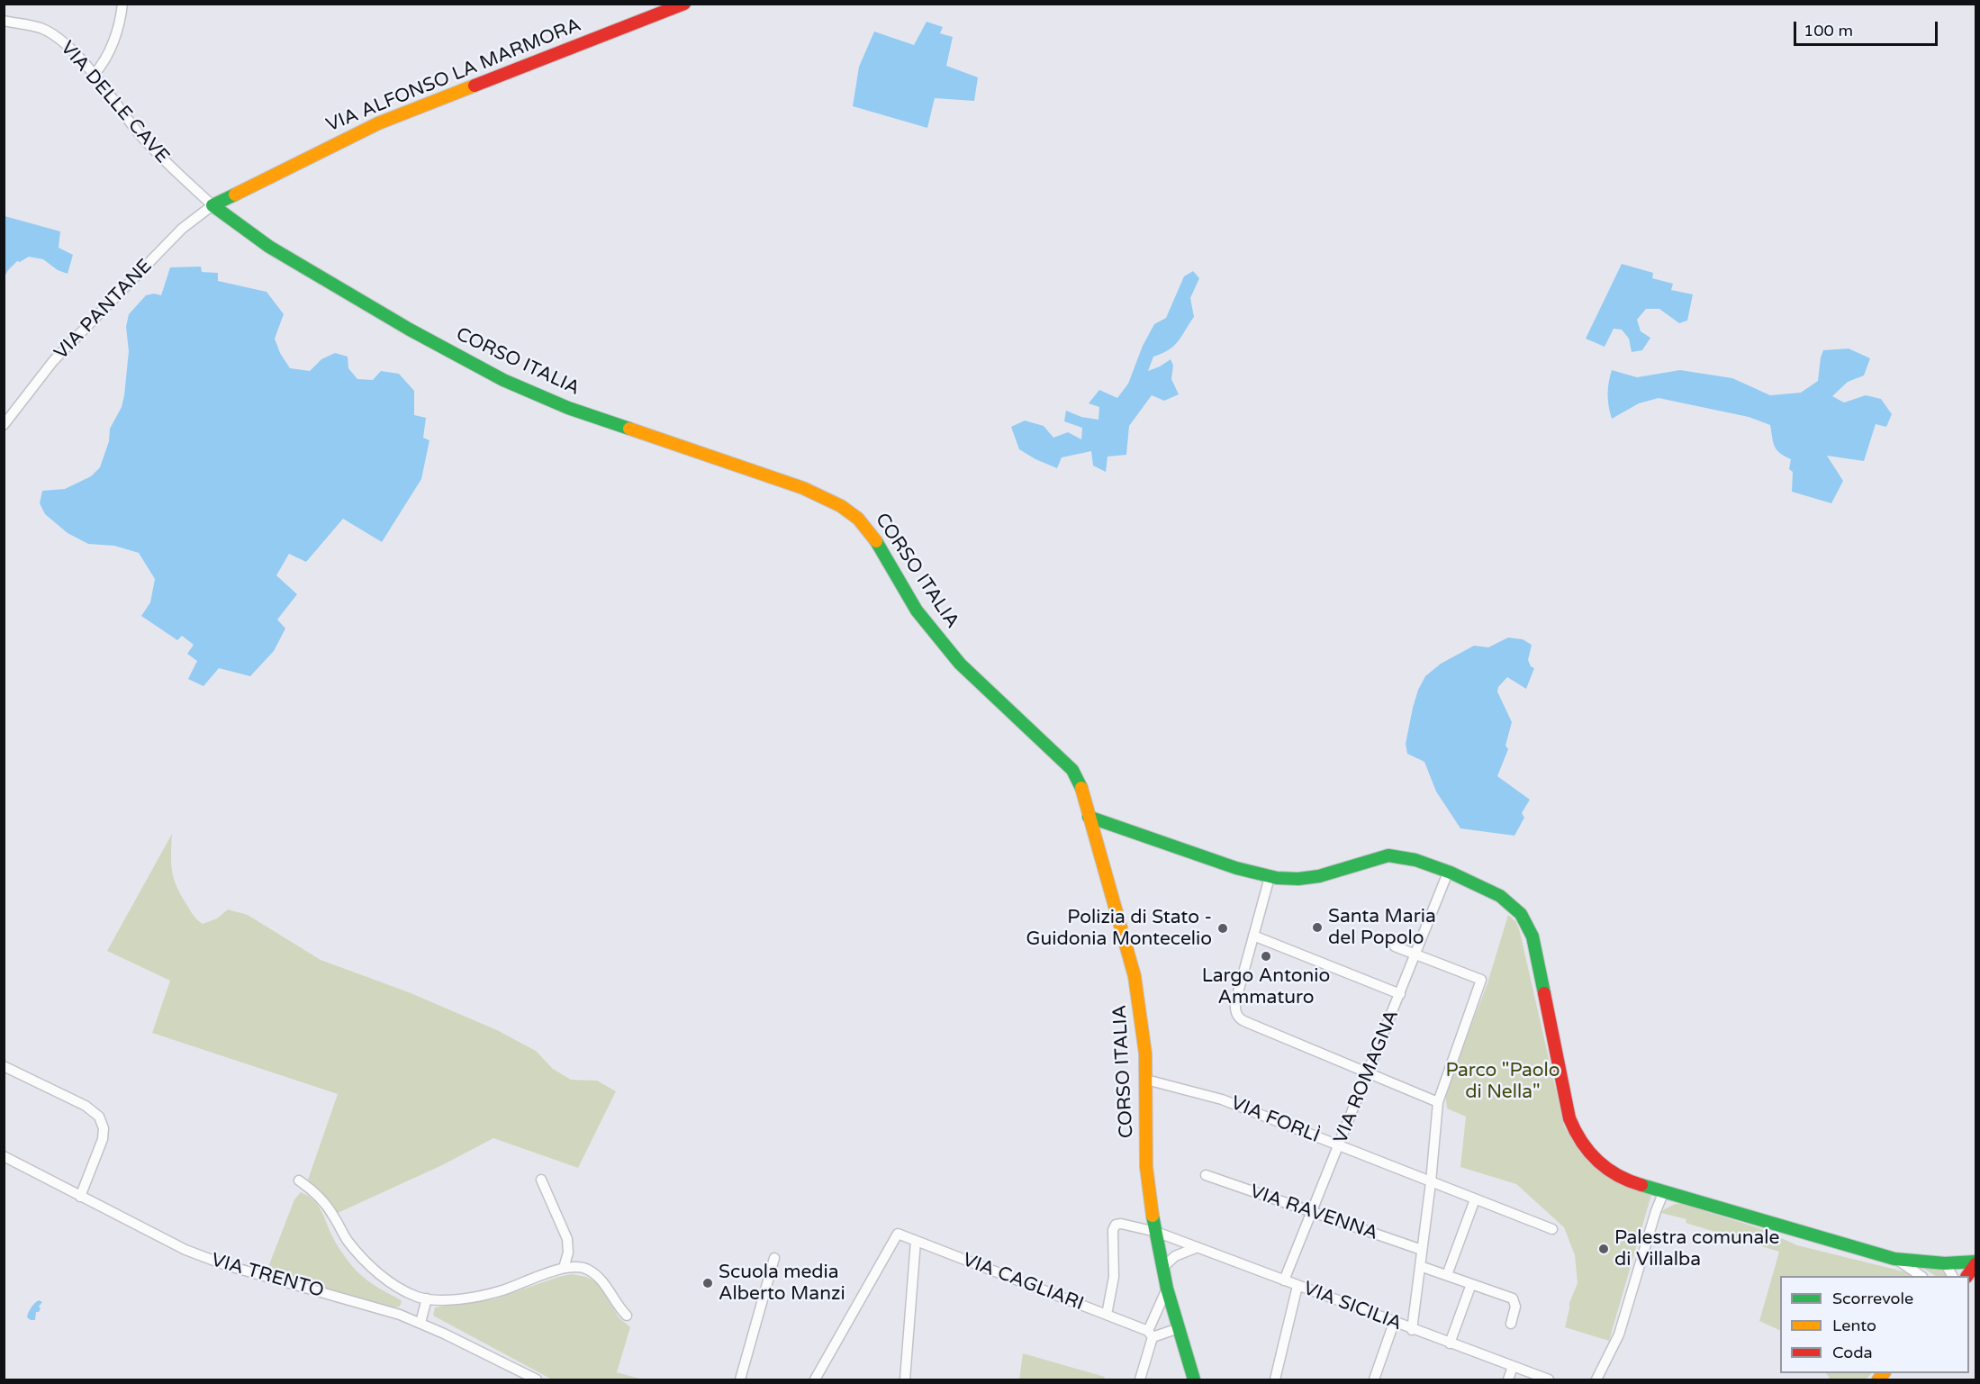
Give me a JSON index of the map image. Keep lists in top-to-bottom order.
{
  "streets": {
    "street": [
      "VIA ALFONSO LA MARMORA",
      "VIA DELLE CAVE",
      "VIA PANTANE",
      "CORSO ITALIA",
      "VIA ROMAGNA",
      "VIA FORLÌ",
      "VIA RAVENNA",
      "VIA TRENTO",
      "VIA CAGLIARI",
      "VIA SICILIA"
    ]
  },
  "crossings": [
    ["VIA ALFONSO LA MARMORA", "VIA DELLE CAVE"],
    ["VIA ALFONSO LA MARMORA", "VIA PANTANE"],
    ["VIA ALFONSO LA MARMORA", "CORSO ITALIA"],
    ["VIA DELLE CAVE", "VIA PANTANE"],
    ["VIA DELLE CAVE", "CORSO ITALIA"],
    ["VIA PANTANE", "CORSO ITALIA"],
    ["CORSO ITALIA", "VIA FORLÌ"],
    ["CORSO ITALIA", "VIA SICILIA"],
    ["VIA ROMAGNA", "VIA FORLÌ"],
    ["VIA ROMAGNA", "VIA RAVENNA"],
    ["VIA ROMAGNA", "VIA SICILIA"],
    ["VIA CAGLIARI", "VIA SICILIA"]
  ],
  "parks": ["Parco \"Paolo di Nella\""],
  "places": [
    "Santa Maria del Popolo",
    "Polizia di Stato - Guidonia Montecelio",
    "Largo Antonio Ammaturo",
    "Palestra comunale di Villalba",
    "Scuola media Alberto Manzi"
  ],
  "legend": ["Scorrevole", "Lento", "Coda"],
  "scale_bar": "100 m"
}
